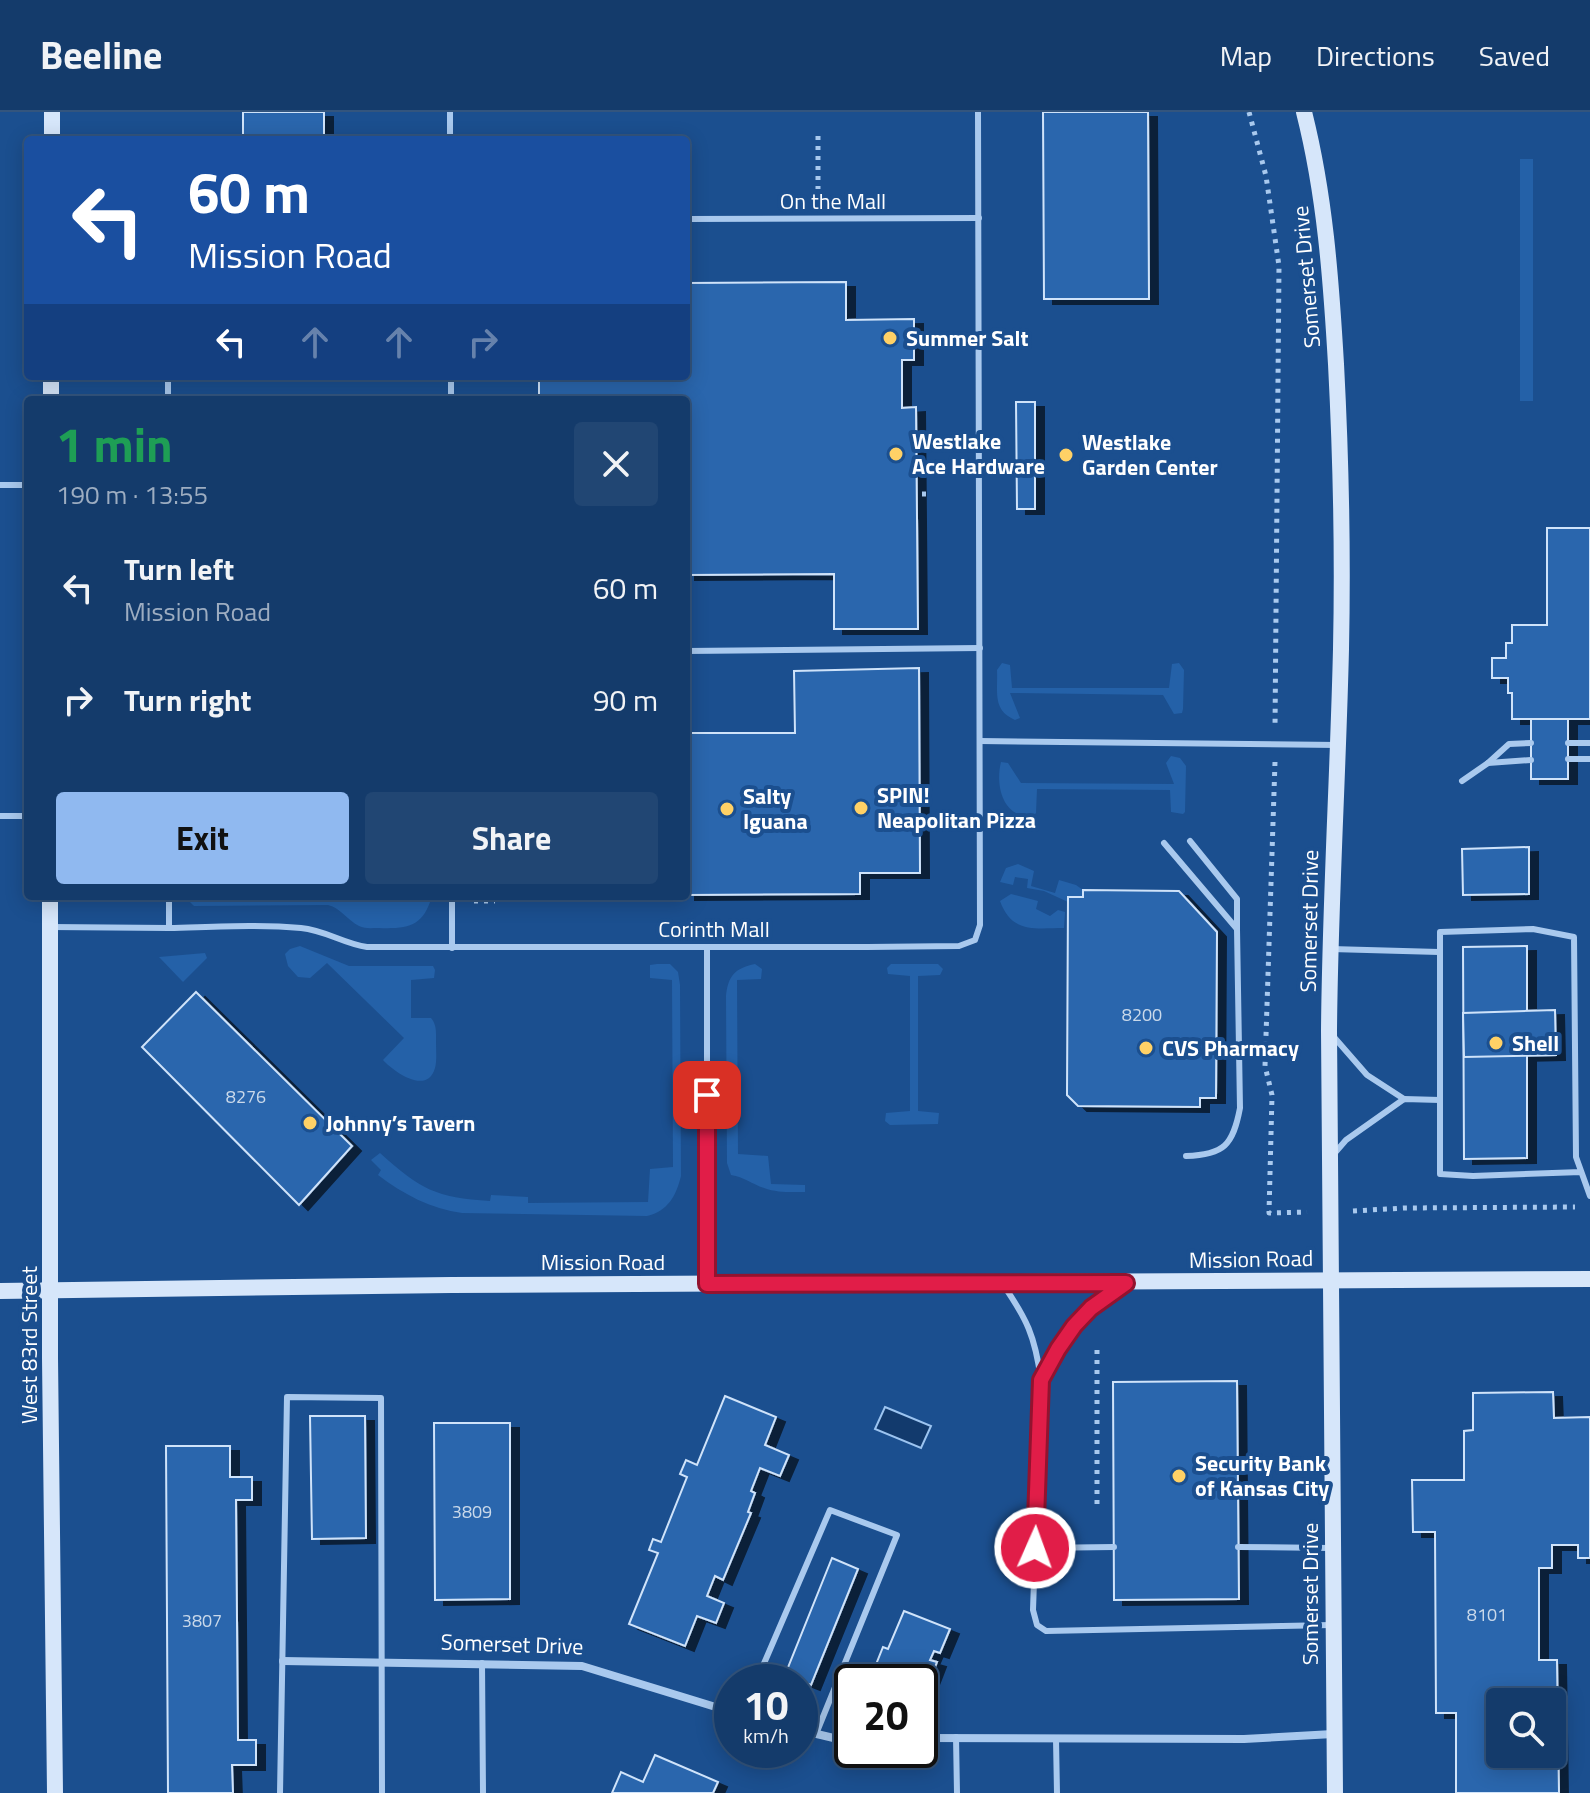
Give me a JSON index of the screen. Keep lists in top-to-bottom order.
{
  "streets": {
    "street": ["Somerset Drive", "Mission Road", "West 83rd Street"],
    "lane": ["On the Mall", "Corinth Mall"]
  },
  "crossings": [
    ["Somerset Drive", "Mission Road"],
    ["Corinth Mall", "West 83rd Street"],
    ["Mission Road", "West 83rd Street"]
  ],
  "places": [
    "Summer Salt",
    "Westlake Ace Hardware",
    "Westlake Garden Center",
    "SPIN! Neapolitan Pizza",
    "Salty Iguana",
    "Shell",
    "CVS Pharmacy",
    "Johnny’s Tavern",
    "Security Bank of Kansas City"
  ],
  "house_numbers": [
    "8200",
    "8276",
    "3809",
    "8101",
    "3807"
  ],
  "page": {
    "header": "Beeline",
    "nav": ["Map", "Directions", "Saved"],
    "turn": ["60 m", "Mission Road"],
    "heading": ["1 min", "190 m · 13:55"],
    "list": [
      {
        "name": "Turn left",
        "note": "Mission Road",
        "value": "60 m"
      },
      {
        "name": "Turn right",
        "value": "90 m"
      }
    ],
    "buttons": ["Exit", "Share"],
    "speed": "10 km/h",
    "limit": "20"
  }
}
